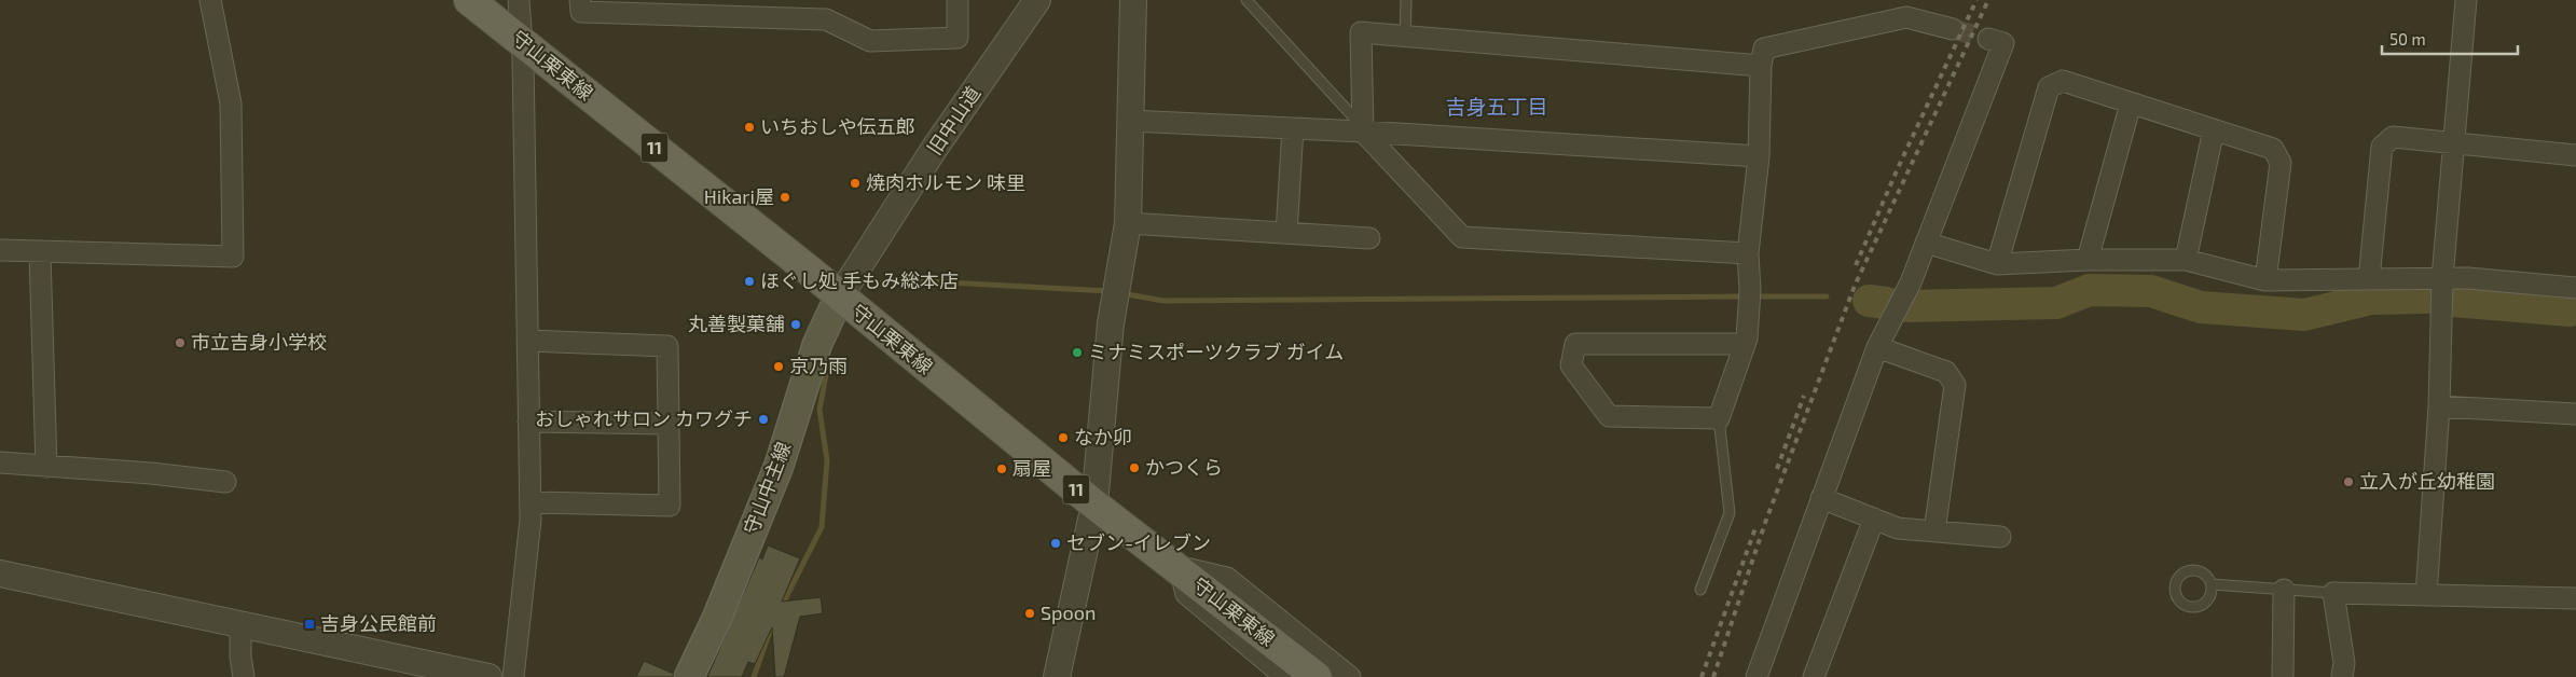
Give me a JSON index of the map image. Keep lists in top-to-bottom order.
{
  "streets": {
    "main road": ["守山栗東線", "11", "守山中主線"],
    "street": ["旧中山道"]
  },
  "crossings": [
    ["守山栗東線", "旧中山道"],
    ["守山栗東線", "守山中主線"],
    ["旧中山道", "守山中主線"]
  ],
  "districts": ["吉身五丁目"],
  "places": {
    "other": [
      "いちおしや伝五郎",
      "焼肉ホルモン 味里",
      "Hikari屋",
      "ほぐし処 手もみ総本店",
      "丸善製菓舗",
      "市立吉身小学校",
      "ミナミスポーツクラブ ガイム",
      "京乃雨",
      "おしゃれサロン カワグチ",
      "なか卯",
      "かつくら",
      "扇屋",
      "立入が丘幼稚園",
      "セブン-イレブン",
      "Spoon"
    ],
    "transit": ["吉身公民館前"]
  },
  "scale_bar": "50 m"
}
